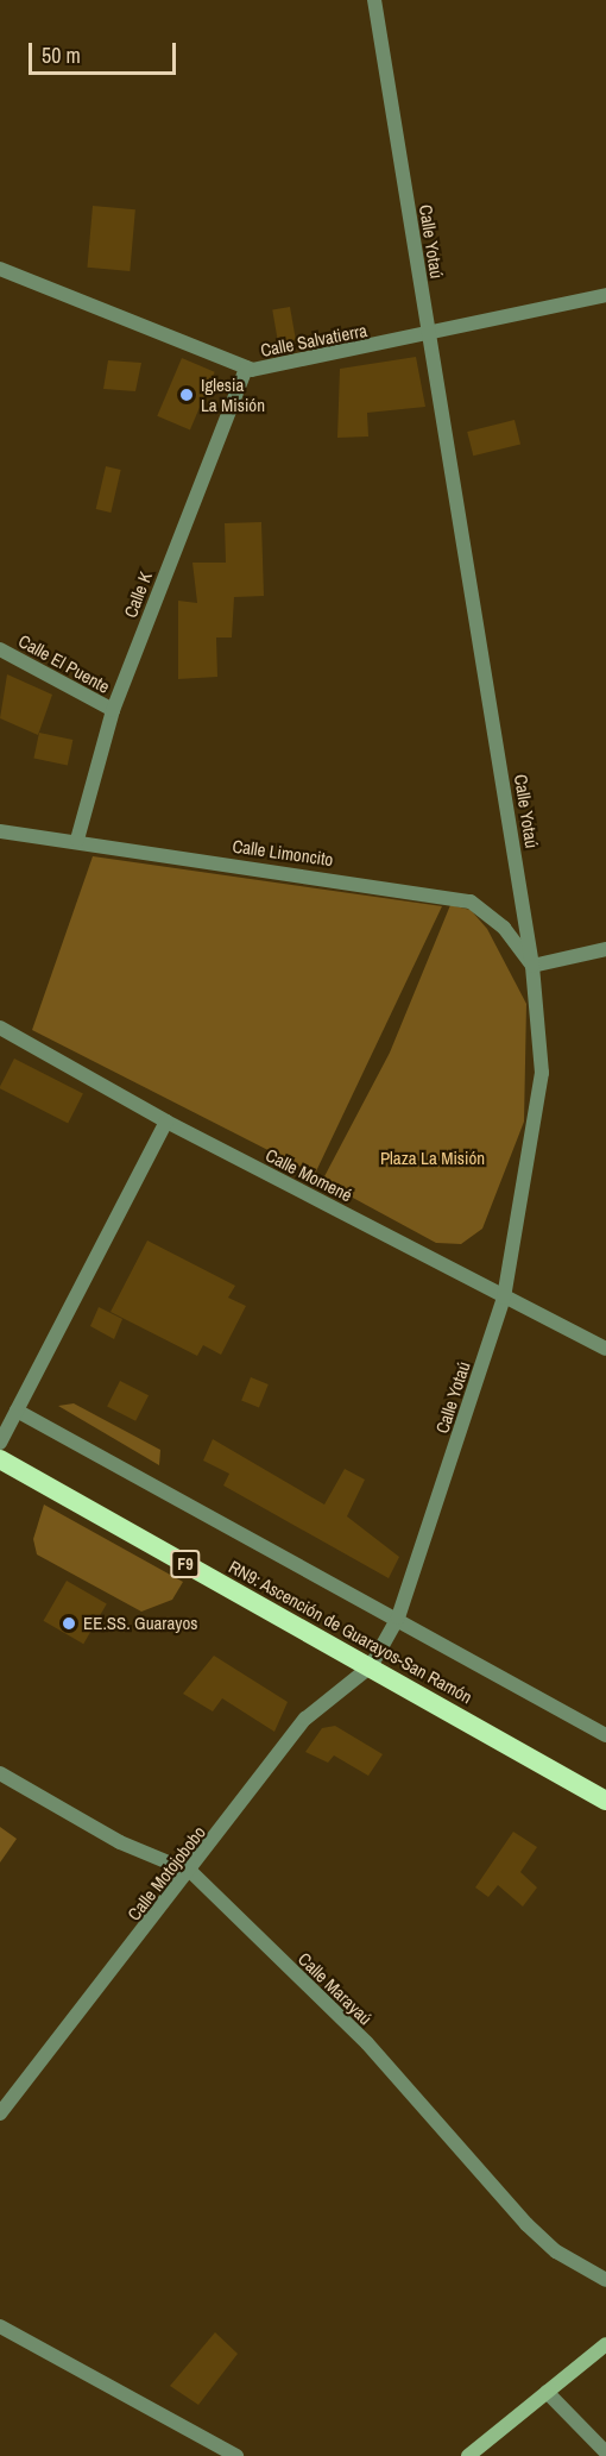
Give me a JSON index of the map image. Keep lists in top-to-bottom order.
{
  "streets": {
    "highway": ["F9", "RN9: Ascención de Guarayos-San Ramón"],
    "street": [
      "Calle Yotaú",
      "Calle Salvatierra",
      "Calle K",
      "Calle El Puente",
      "Calle Limoncito",
      "Calle Momené",
      "Calle Motojobobo",
      "Calle Marayaú"
    ]
  },
  "crossings": [
    ["Calle Yotaú", "Calle Salvatierra"],
    ["Calle Yotaú", "Calle Limoncito"],
    ["Calle Yotaú", "Calle Momené"],
    ["Calle Yotaú", "RN9: Ascención de Guarayos-San Ramón"],
    ["Calle Yotaú", "Calle Motojobobo"],
    ["Calle Salvatierra", "Calle K"],
    ["Calle K", "Calle El Puente"],
    ["Calle K", "Calle Limoncito"],
    ["RN9: Ascención de Guarayos-San Ramón", "Calle Motojobobo"],
    ["Calle Motojobobo", "Calle Marayaú"]
  ],
  "parks": ["Plaza La Misión"],
  "places": ["Iglesia La Misión", "EE.SS. Guarayos"],
  "scale_bar": "50 m"
}
